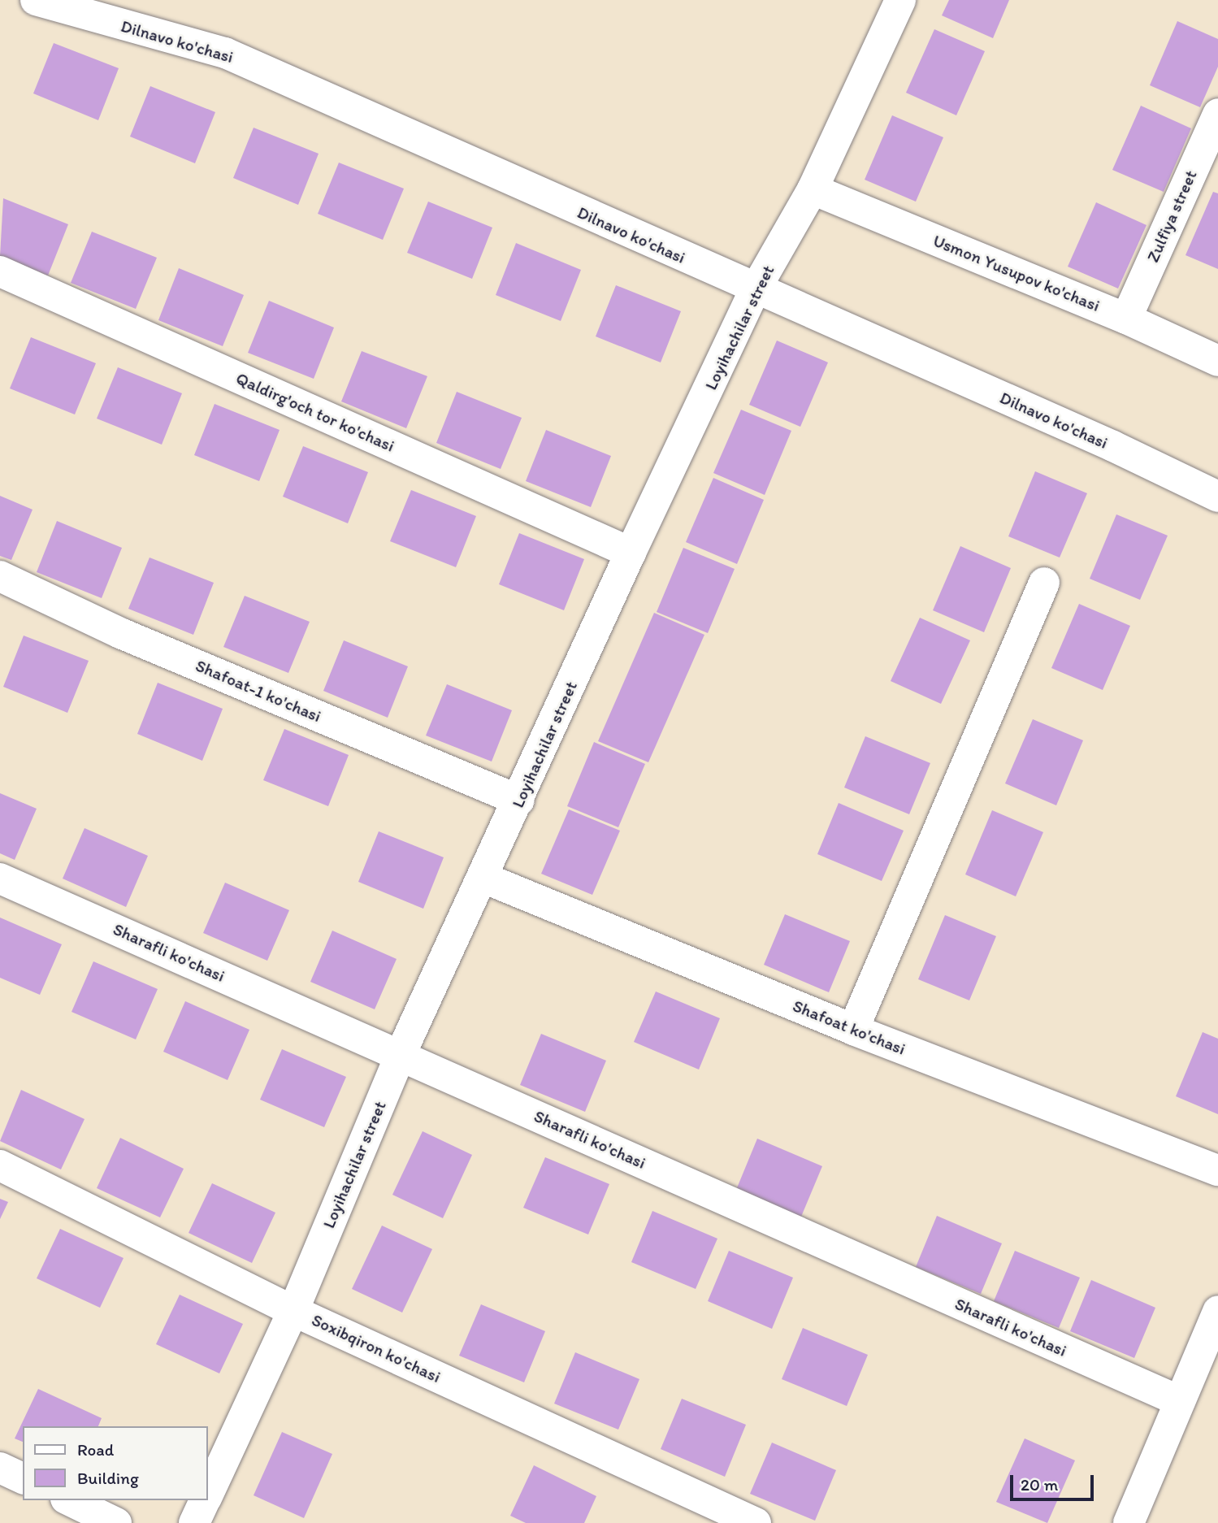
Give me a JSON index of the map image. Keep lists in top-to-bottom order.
{
  "streets": {
    "street": [
      "Dilnavo ko'chasi",
      "Zulfiya street",
      "Usmon Yusupov ko'chasi",
      "Loyihachilar street",
      "Qaldirg'och tor ko'chasi",
      "Shafoat-1 ko'chasi",
      "Sharafli ko'chasi",
      "Shafoat ko'chasi",
      "Soxibqiron ko'chasi"
    ]
  },
  "crossings": [
    ["Dilnavo ko'chasi", "Loyihachilar street"],
    ["Zulfiya street", "Usmon Yusupov ko'chasi"],
    ["Usmon Yusupov ko'chasi", "Loyihachilar street"],
    ["Loyihachilar street", "Qaldirg'och tor ko'chasi"],
    ["Loyihachilar street", "Shafoat-1 ko'chasi"],
    ["Loyihachilar street", "Sharafli ko'chasi"],
    ["Loyihachilar street", "Shafoat ko'chasi"],
    ["Loyihachilar street", "Soxibqiron ko'chasi"]
  ],
  "legend": ["Road", "Building"],
  "scale_bar": "20 m"
}
